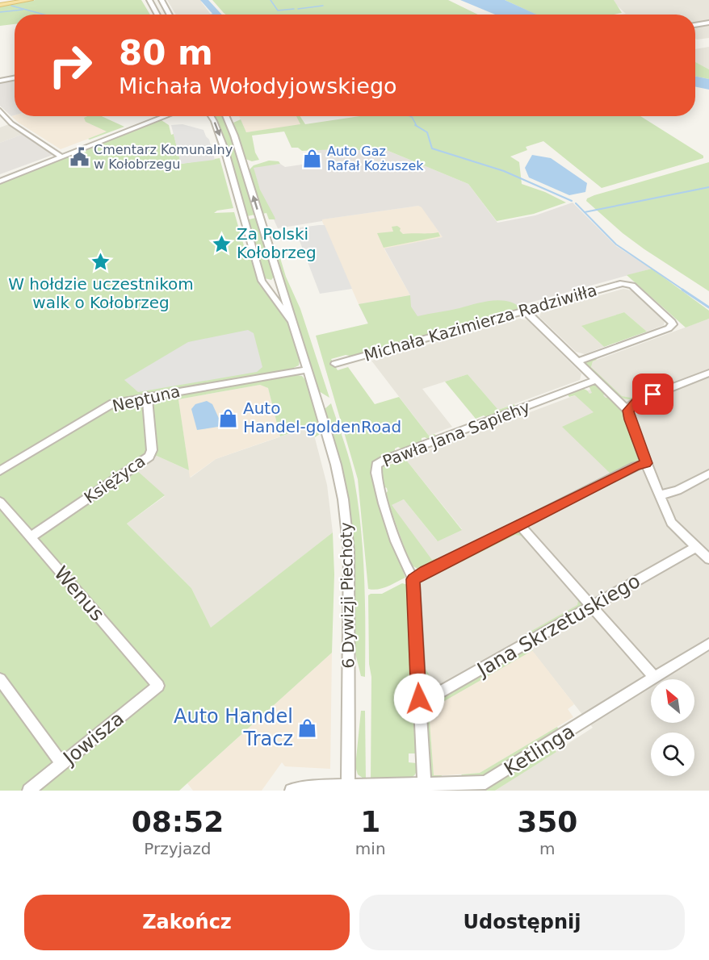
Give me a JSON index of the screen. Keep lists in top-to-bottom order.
{
  "streets": {
    "street": [
      "Michała Kazimierza Radziwiłła",
      "Neptuna",
      "Pawła Jana Sapiehy",
      "Księżyca",
      "Wenus",
      "6 Dywizji Piechoty",
      "Jana Skrzetuskiego",
      "Jowisza",
      "Ketlinga"
    ]
  },
  "crossings": [
    ["Neptuna", "Księżyca"],
    ["Neptuna", "6 Dywizji Piechoty"],
    ["Księżyca", "Wenus"],
    ["Wenus", "Jowisza"],
    ["6 Dywizji Piechoty", "Ketlinga"]
  ],
  "places": {
    "public building": ["Cmentarz Komunalny w Kołobrzegu"],
    "shop": ["Auto Gaz Rafał Kożuszek", "Auto Handel-goldenRoad", "Auto Handel Tracz"],
    "place": ["Za Polski Kołobrzeg", "W hołdzie uczestnikom walk o Kołobrzeg"]
  },
  "north": "top left",
  "page": {
    "turn": ["80 m", "Michała Wołodyjowskiego"],
    "eta": [
      "08:52",
      "Przyjazd",
      "1",
      "min",
      "350",
      "m"
    ],
    "buttons": ["Zakończ", "Udostępnij"]
  }
}
